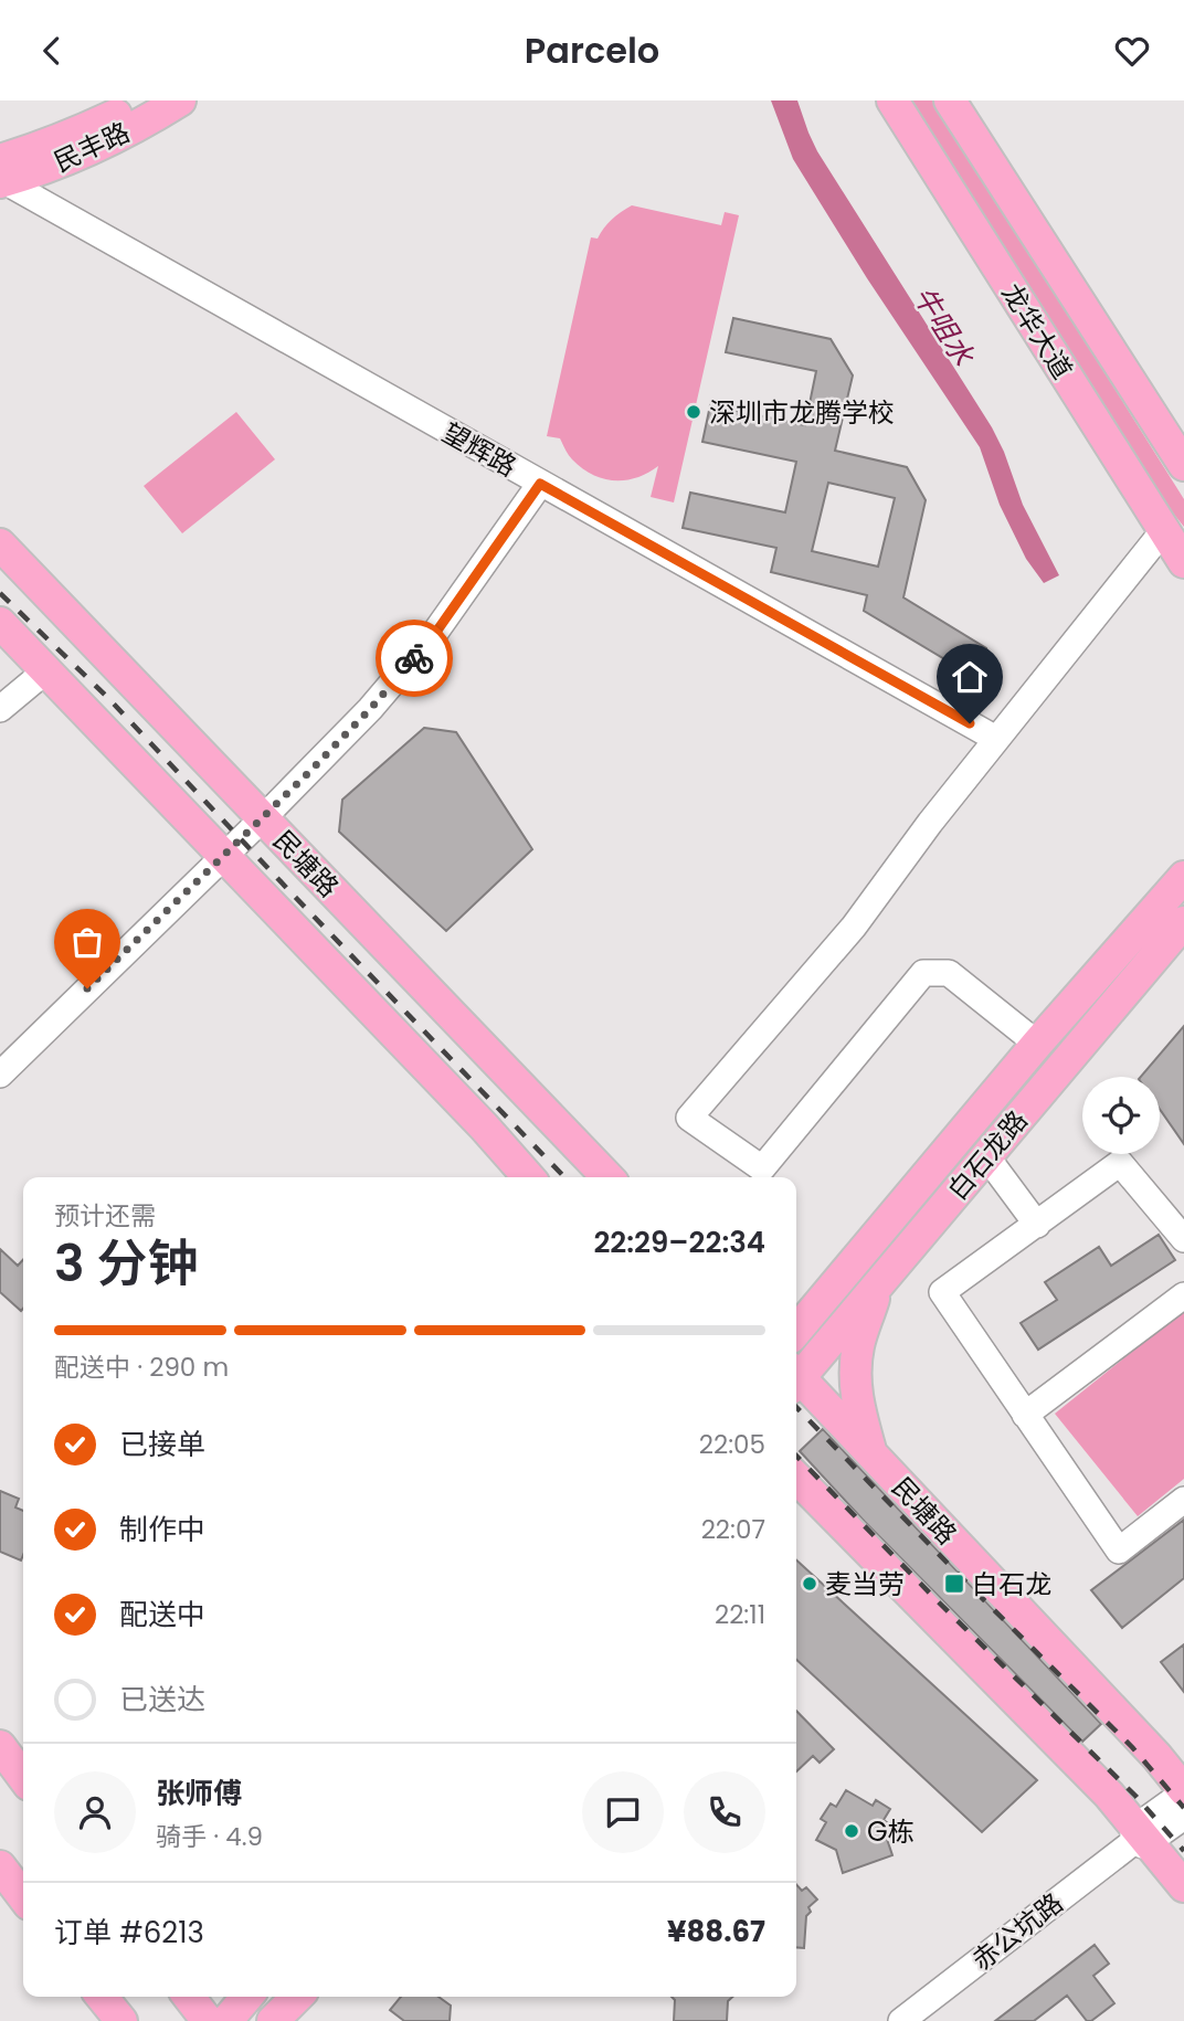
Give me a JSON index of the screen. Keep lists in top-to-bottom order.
{
  "streets": {
    "main road": [
      "民丰路",
      "龙华大道",
      "民塘路",
      "白石龙路"
    ],
    "street": ["望辉路", "赤公坑路"]
  },
  "crossings": [
    ["民丰路", "望辉路"],
    ["民塘路", "赤公坑路"]
  ],
  "water": ["牛咀水"],
  "places": {
    "other": ["深圳市龙腾学校", "麦当劳", "G栋"],
    "transit": ["白石龙"]
  },
  "page": {
    "header": "Parcelo",
    "heading": ["3 分钟", "预计还需", "22:29–22:34"],
    "panel": [
      "张师傅",
      "骑手 · 4.9",
      "订单 #6213",
      "¥88.67"
    ],
    "bar": "配送中 · 290 m",
    "list": [
      ["已接单", "22:05"],
      ["制作中", "22:07"],
      ["配送中", "22:11"],
      "已送达"
    ]
  }
}
